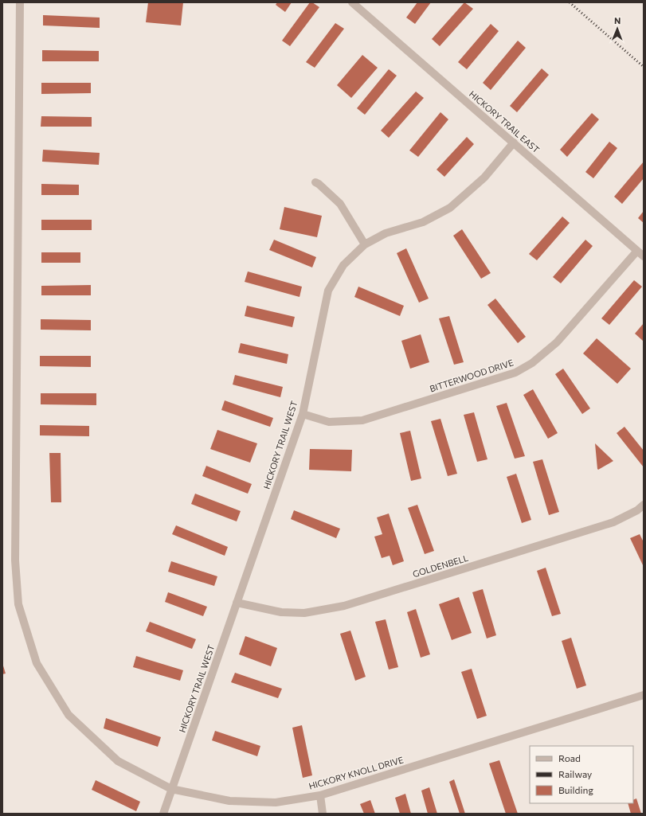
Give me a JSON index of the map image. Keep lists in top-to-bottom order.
{
  "streets": {
    "street": [
      "HICKORY TRAIL EAST",
      "BITTERWOOD DRIVE",
      "HICKORY TRAIL WEST",
      "GOLDENBELL",
      "HICKORY KNOLL DRIVE"
    ]
  },
  "crossings": [
    ["HICKORY TRAIL EAST", "BITTERWOOD DRIVE"],
    ["HICKORY TRAIL EAST", "HICKORY TRAIL WEST"],
    ["BITTERWOOD DRIVE", "HICKORY TRAIL WEST"],
    ["HICKORY TRAIL WEST", "GOLDENBELL"],
    ["HICKORY TRAIL WEST", "HICKORY KNOLL DRIVE"]
  ],
  "legend": ["Road", "Railway", "Building"],
  "north": "top"
}
